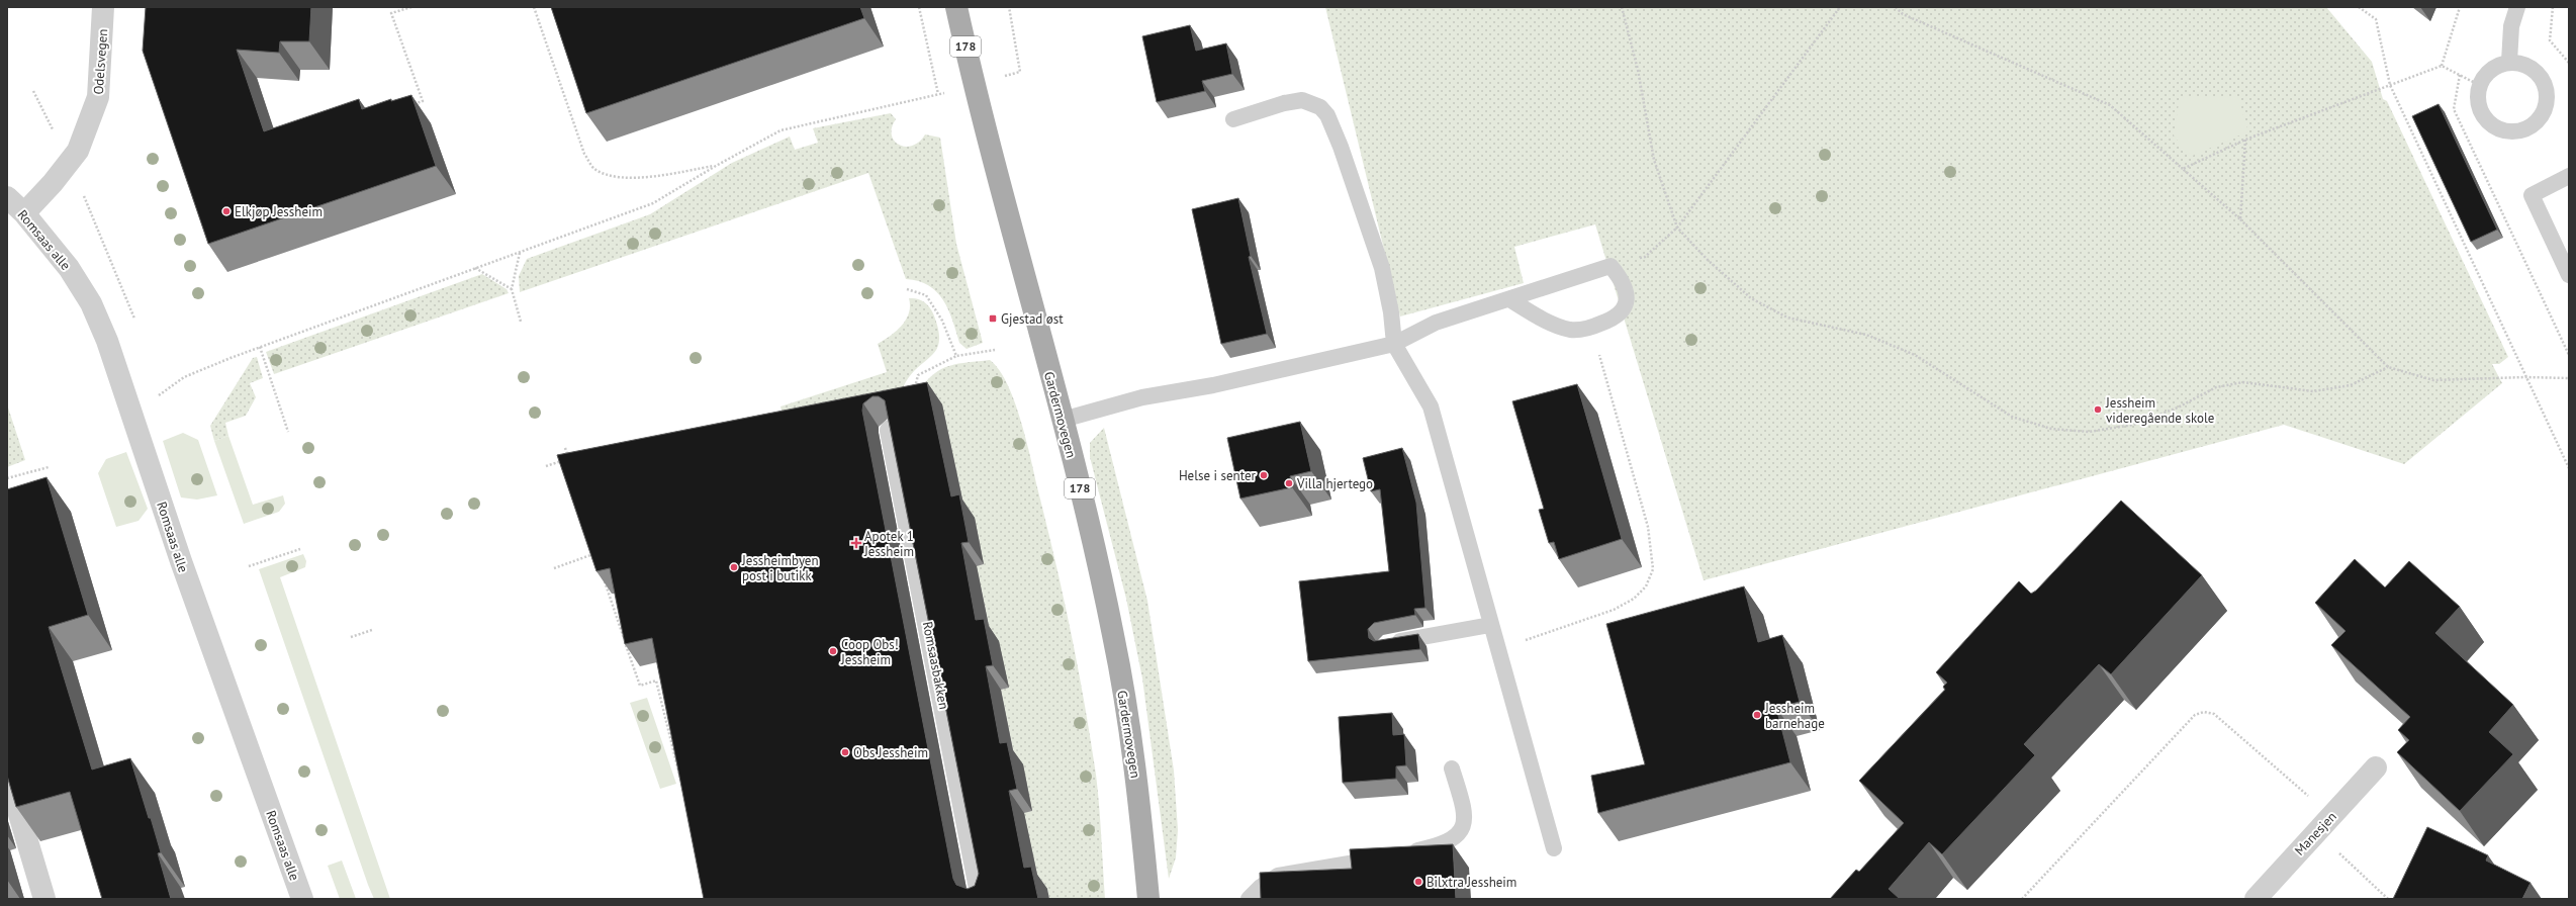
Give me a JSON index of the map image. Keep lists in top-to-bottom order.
{
  "streets": {
    "main road": ["178", "Gardermovegen"],
    "street": [
      "Odelsvegen",
      "Romsaas alle",
      "Romsaasbakken",
      "Manesjen"
    ]
  },
  "crossings": [
    ["Odelsvegen", "Romsaas alle"]
  ],
  "places": {
    "other": [
      "Elkjøp Jessheim",
      "Jessheim videregående skole",
      "Helse i senter",
      "Villa hjertego",
      "Jessheimbyen post i butikk",
      "Coop Obs! Jessheim",
      "Jessheim barnehage",
      "Obs Jessheim",
      "Bilxtra Jessheim"
    ],
    "transit": ["Gjestad øst"],
    "health": ["Apotek 1 Jessheim"]
  }
}
